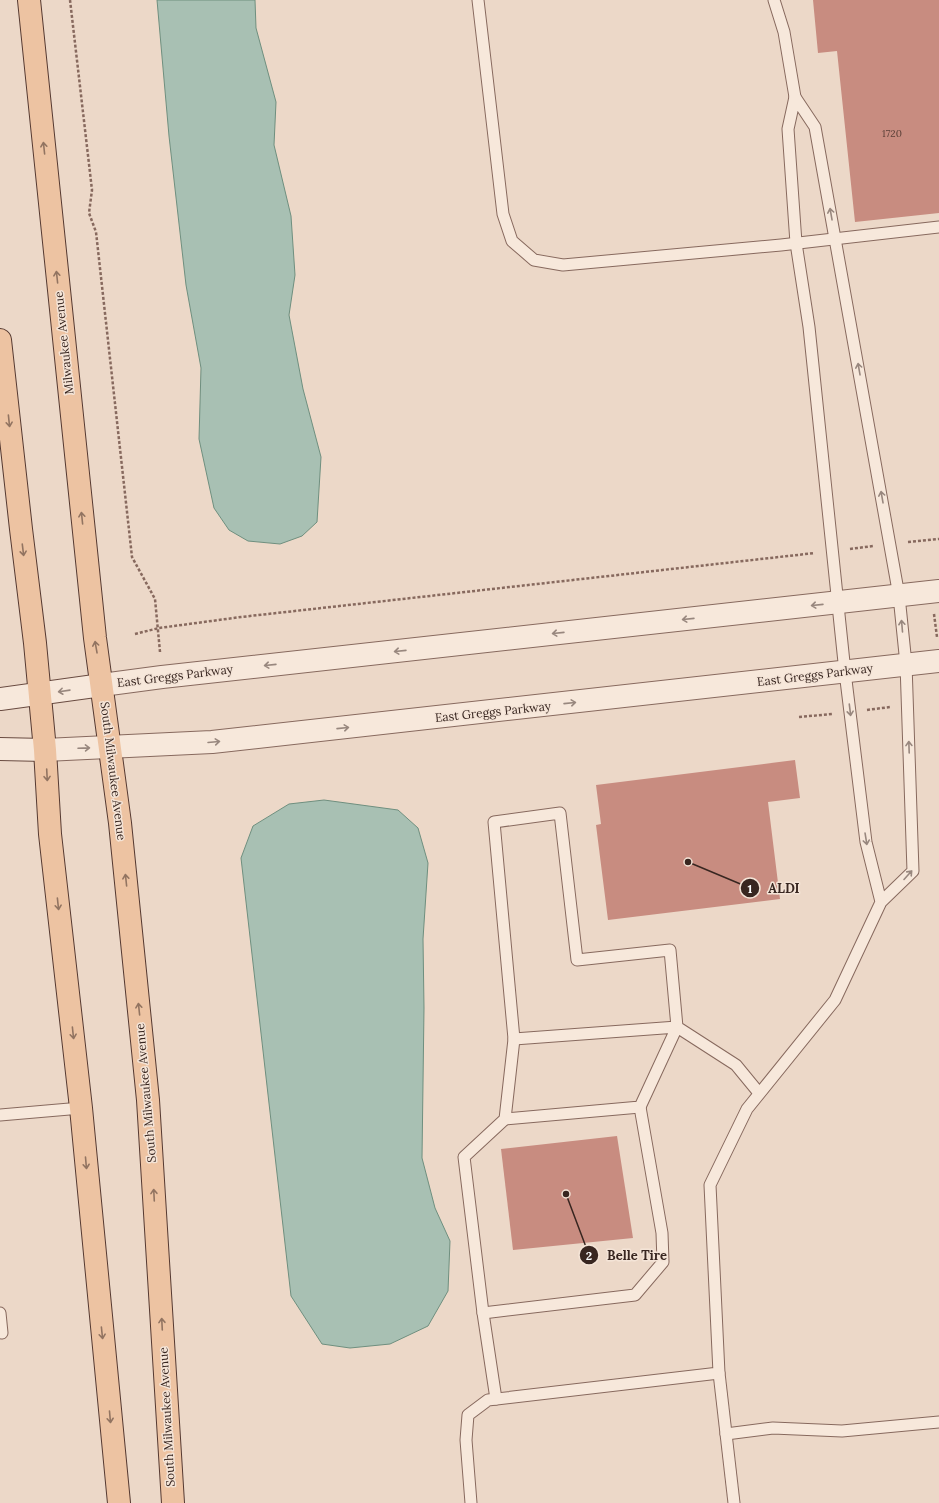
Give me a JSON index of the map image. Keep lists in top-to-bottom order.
{
  "streets": {
    "main road": ["Milwaukee Avenue", "South Milwaukee Avenue"],
    "street": ["East Greggs Parkway"]
  },
  "crossings": [
    ["Milwaukee Avenue", "East Greggs Parkway"],
    ["Milwaukee Avenue", "South Milwaukee Avenue"],
    ["East Greggs Parkway", "South Milwaukee Avenue"]
  ],
  "places": ["ALDI", "Belle Tire"],
  "house_numbers": ["1720"]
}
